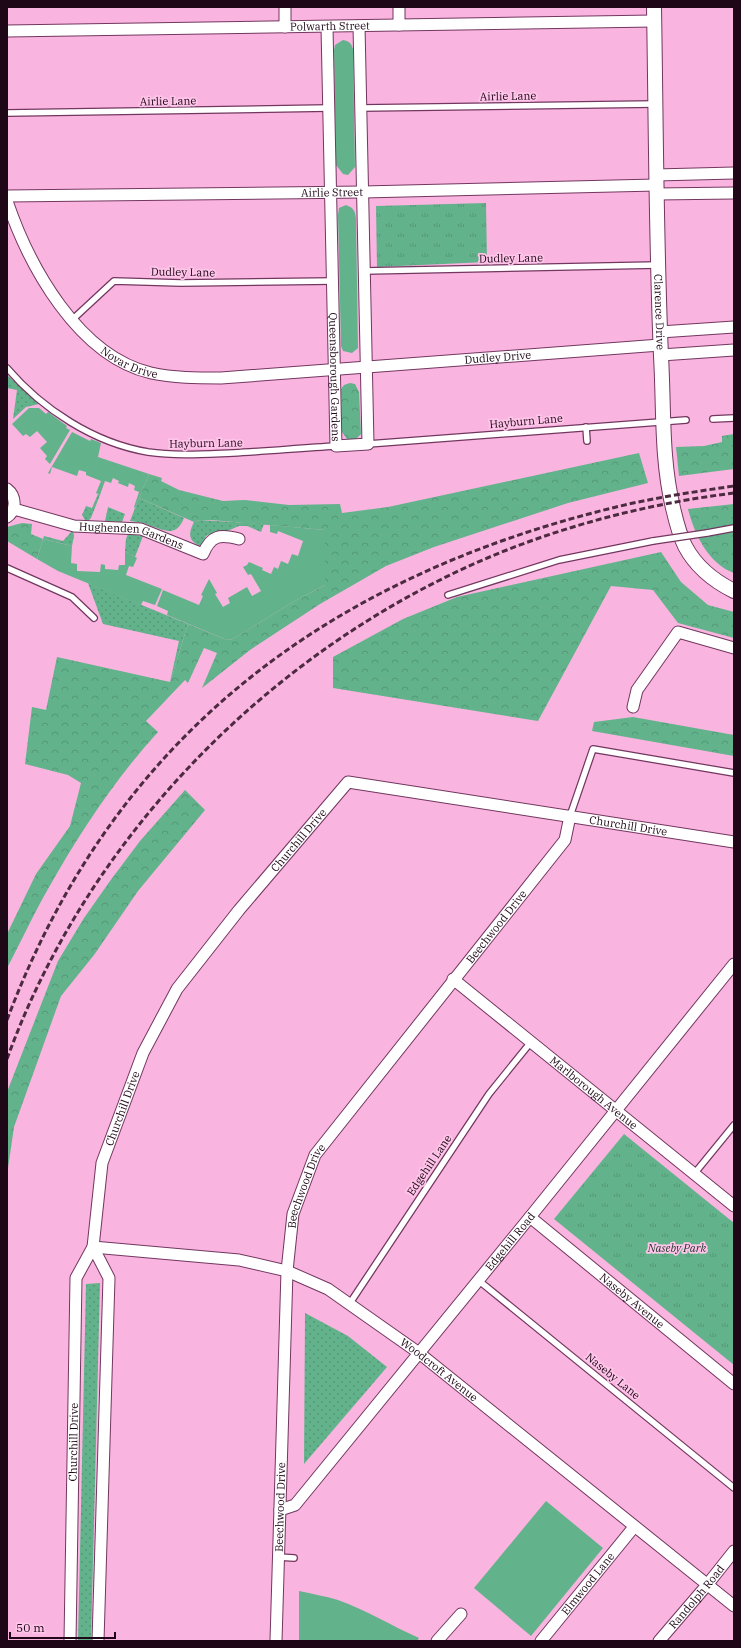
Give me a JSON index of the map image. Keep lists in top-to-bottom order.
{
  "streets": {
    "street": [
      "Polwarth Street",
      "Airlie Street",
      "Clarence Drive",
      "Dudley Drive",
      "Novar Drive",
      "Queensborough Gardens",
      "Hughenden Gardens",
      "Churchill Drive",
      "Beechwood Drive",
      "Marlborough Avenue",
      "Edgehill Road",
      "Naseby Avenue",
      "Woodcroft Avenue",
      "Elmwood Lane",
      "Randolph Road"
    ],
    "lane": [
      "Airlie Lane",
      "Dudley Lane",
      "Hayburn Lane",
      "Edgehill Lane",
      "Naseby Lane"
    ]
  },
  "crossings": [
    ["Polwarth Street", "Clarence Drive"],
    ["Polwarth Street", "Queensborough Gardens"],
    ["Airlie Lane", "Clarence Drive"],
    ["Airlie Lane", "Queensborough Gardens"],
    ["Airlie Street", "Clarence Drive"],
    ["Airlie Street", "Queensborough Gardens"],
    ["Dudley Lane", "Clarence Drive"],
    ["Dudley Lane", "Novar Drive"],
    ["Dudley Lane", "Queensborough Gardens"],
    ["Clarence Drive", "Dudley Drive"],
    ["Clarence Drive", "Hayburn Lane"],
    ["Dudley Drive", "Novar Drive"],
    ["Dudley Drive", "Queensborough Gardens"],
    ["Novar Drive", "Queensborough Gardens"],
    ["Queensborough Gardens", "Hayburn Lane"],
    ["Churchill Drive", "Beechwood Drive"],
    ["Churchill Drive", "Woodcroft Avenue"],
    ["Beechwood Drive", "Marlborough Avenue"],
    ["Beechwood Drive", "Edgehill Road"],
    ["Beechwood Drive", "Woodcroft Avenue"],
    ["Marlborough Avenue", "Edgehill Lane"],
    ["Marlborough Avenue", "Edgehill Road"],
    ["Edgehill Lane", "Woodcroft Avenue"],
    ["Edgehill Road", "Naseby Avenue"],
    ["Edgehill Road", "Woodcroft Avenue"],
    ["Edgehill Road", "Naseby Lane"],
    ["Woodcroft Avenue", "Elmwood Lane"],
    ["Woodcroft Avenue", "Randolph Road"]
  ],
  "parks": ["Naseby Park"],
  "scale_bar": "50 m"
}
